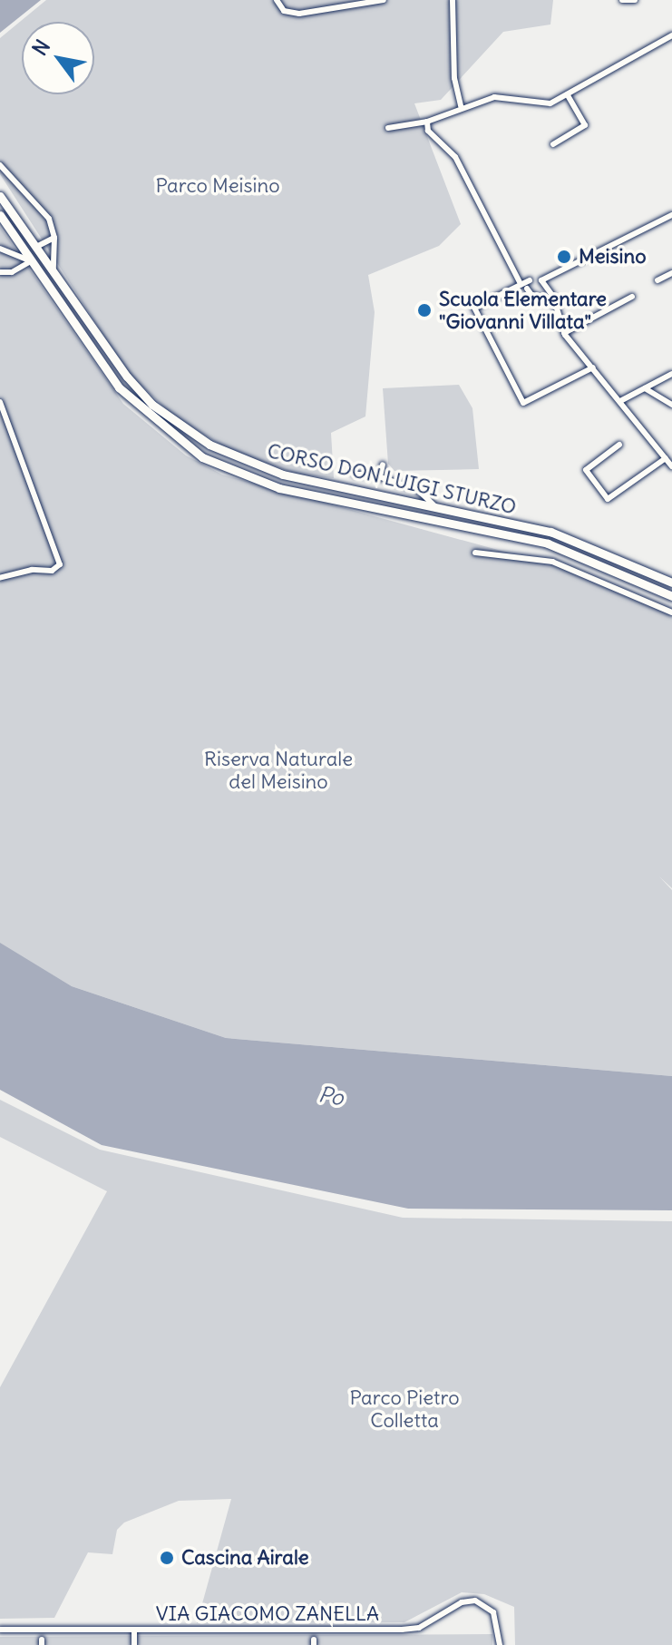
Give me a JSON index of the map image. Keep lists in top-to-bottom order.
{
  "streets": {
    "main road": ["CORSO DON LUIGI STURZO"],
    "street": ["VIA GIACOMO ZANELLA"]
  },
  "water": ["Po"],
  "parks": ["Parco Meisino", "Riserva Naturale del Meisino", "Parco Pietro Colletta"],
  "places": ["Meisino", "Scuola Elementare \"Giovanni Villata\"", "Cascina Airale"],
  "north": "top left"
}
